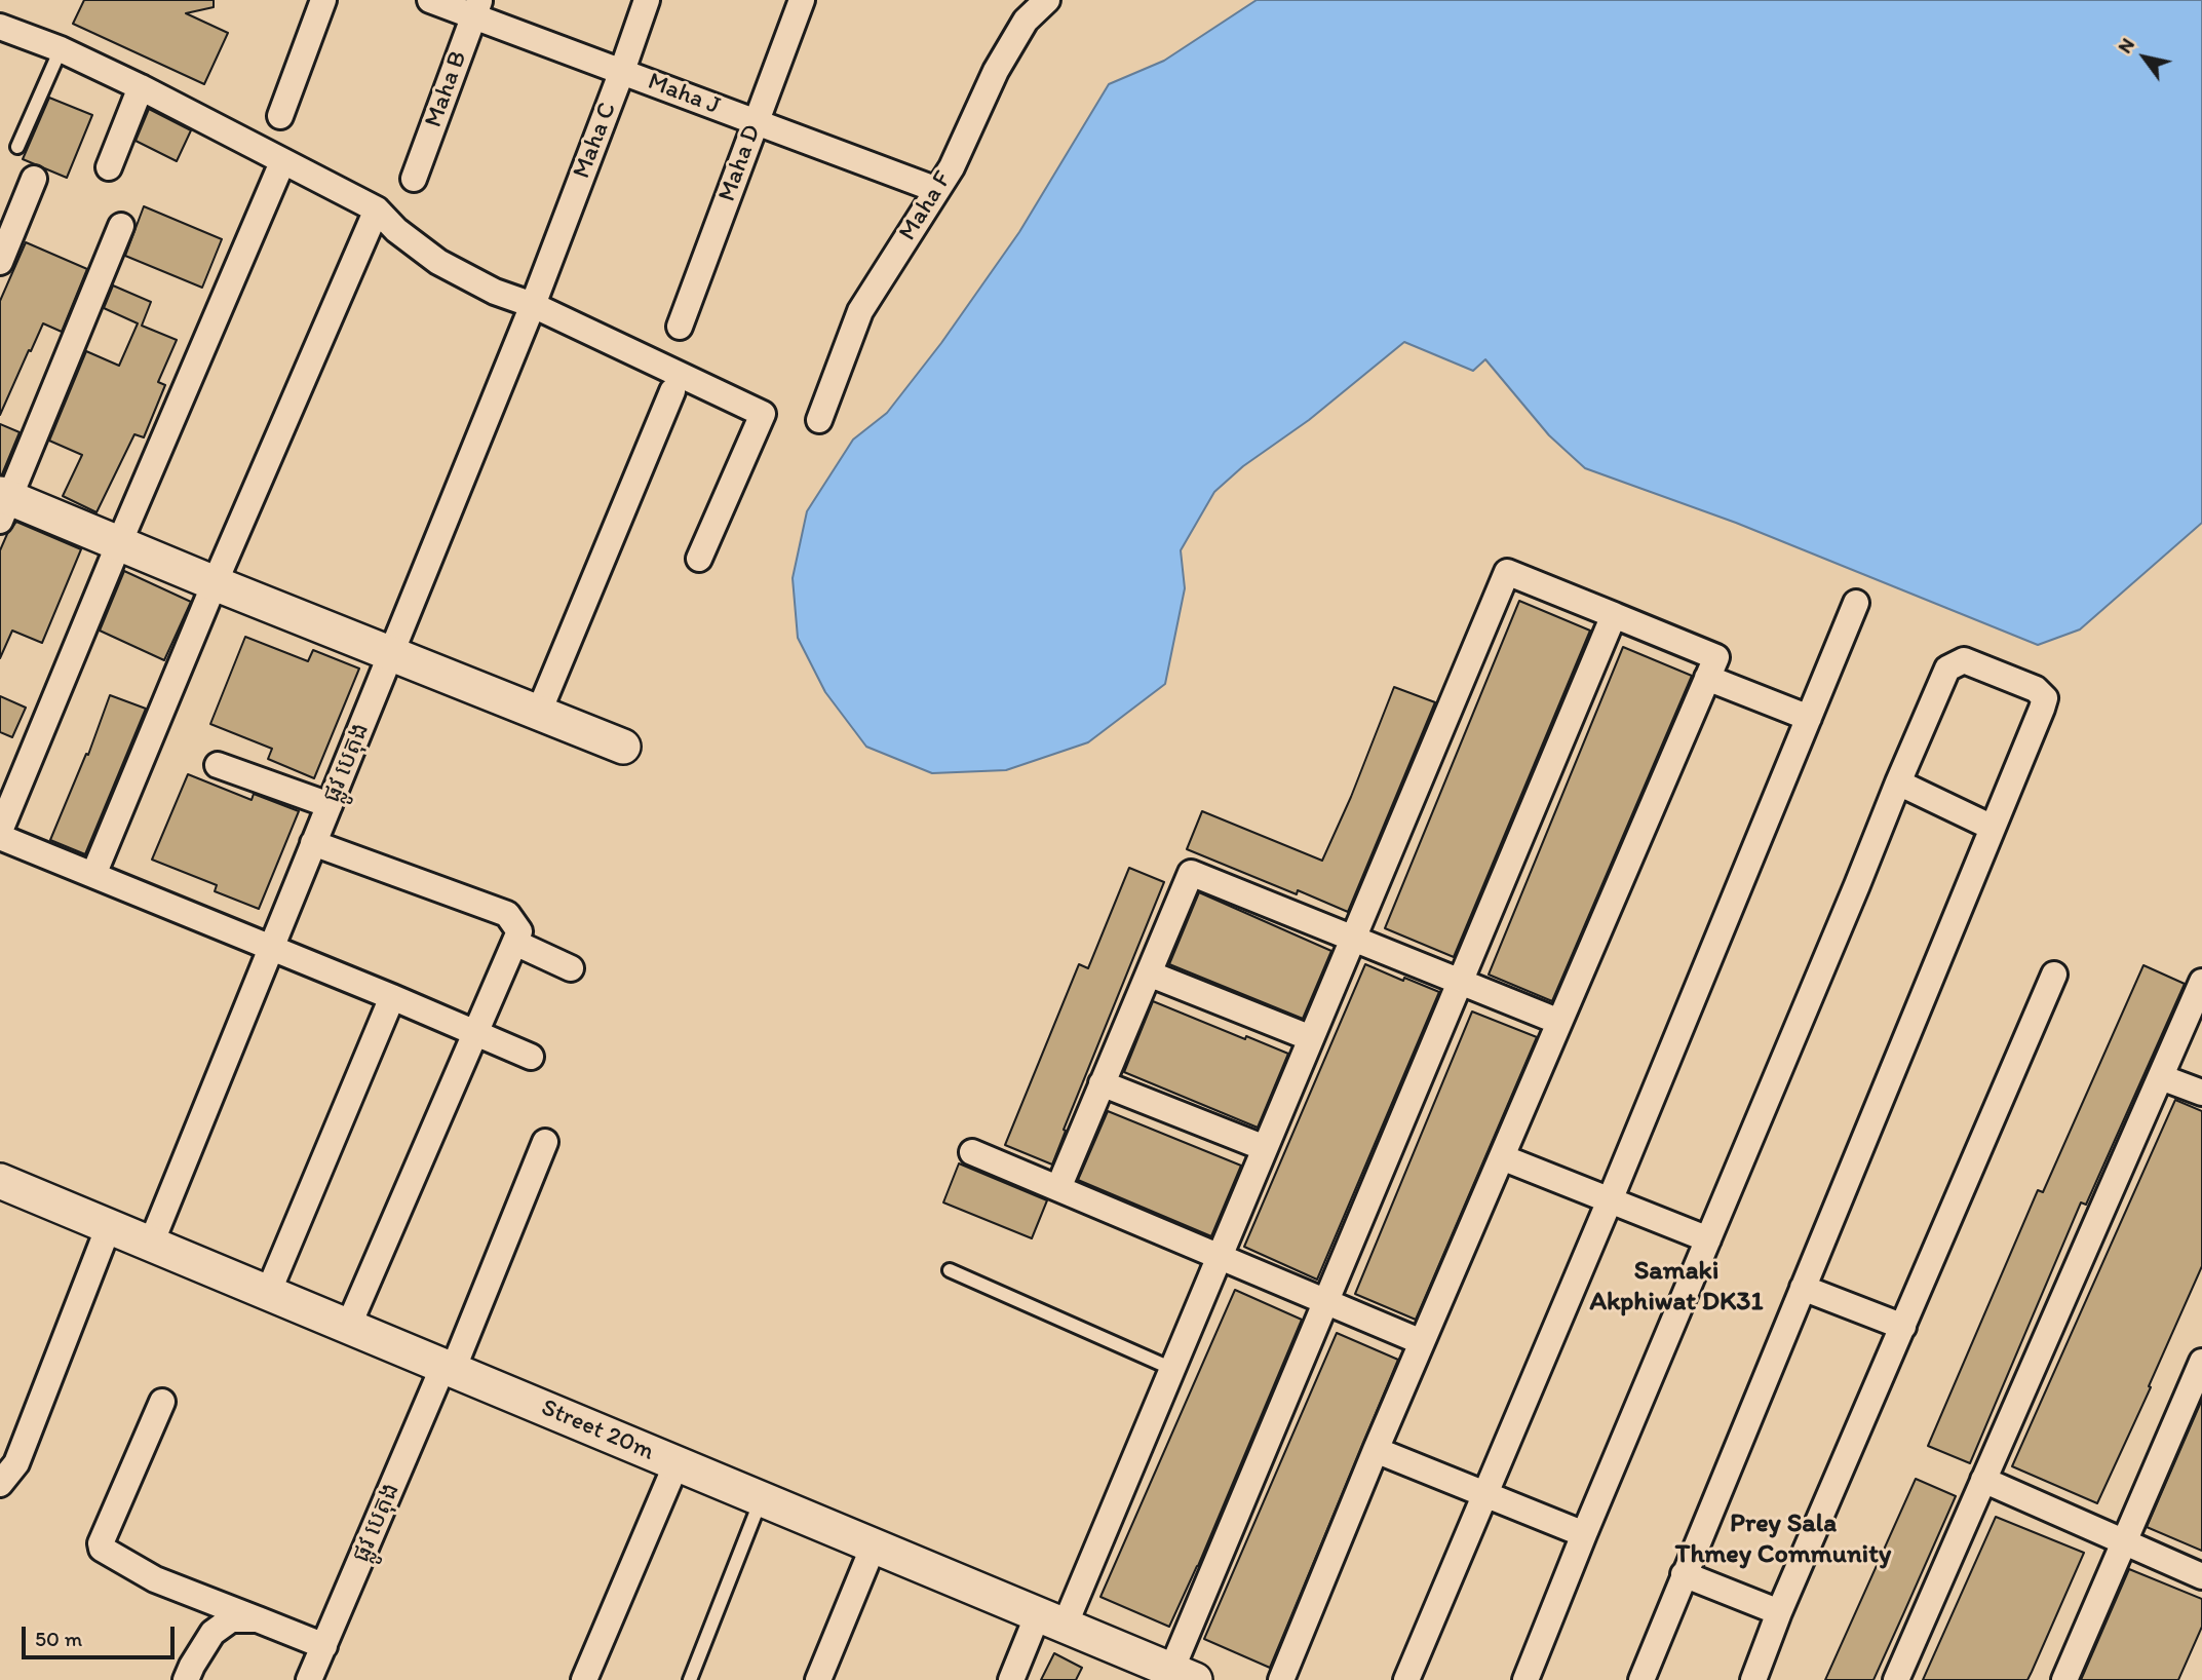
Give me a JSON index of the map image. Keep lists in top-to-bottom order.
{
  "streets": {
    "street": [
      "Maha B",
      "Maha J",
      "Maha C",
      "Maha D",
      "Maha F",
      "ផ្លូវ បេតុង",
      "Street 20m"
    ]
  },
  "crossings": [
    ["Maha B", "Maha J"],
    ["Maha J", "Maha C"],
    ["Maha J", "Maha D"],
    ["Maha J", "Maha F"],
    ["Maha C", "ផ្លូវ បេតុង"],
    ["ផ្លូវ បេតុង", "Street 20m"]
  ],
  "districts": ["Samaki Akphiwat DK31", "Prey Sala Thmey Community"],
  "scale_bar": "50 m",
  "north": "top left"
}
